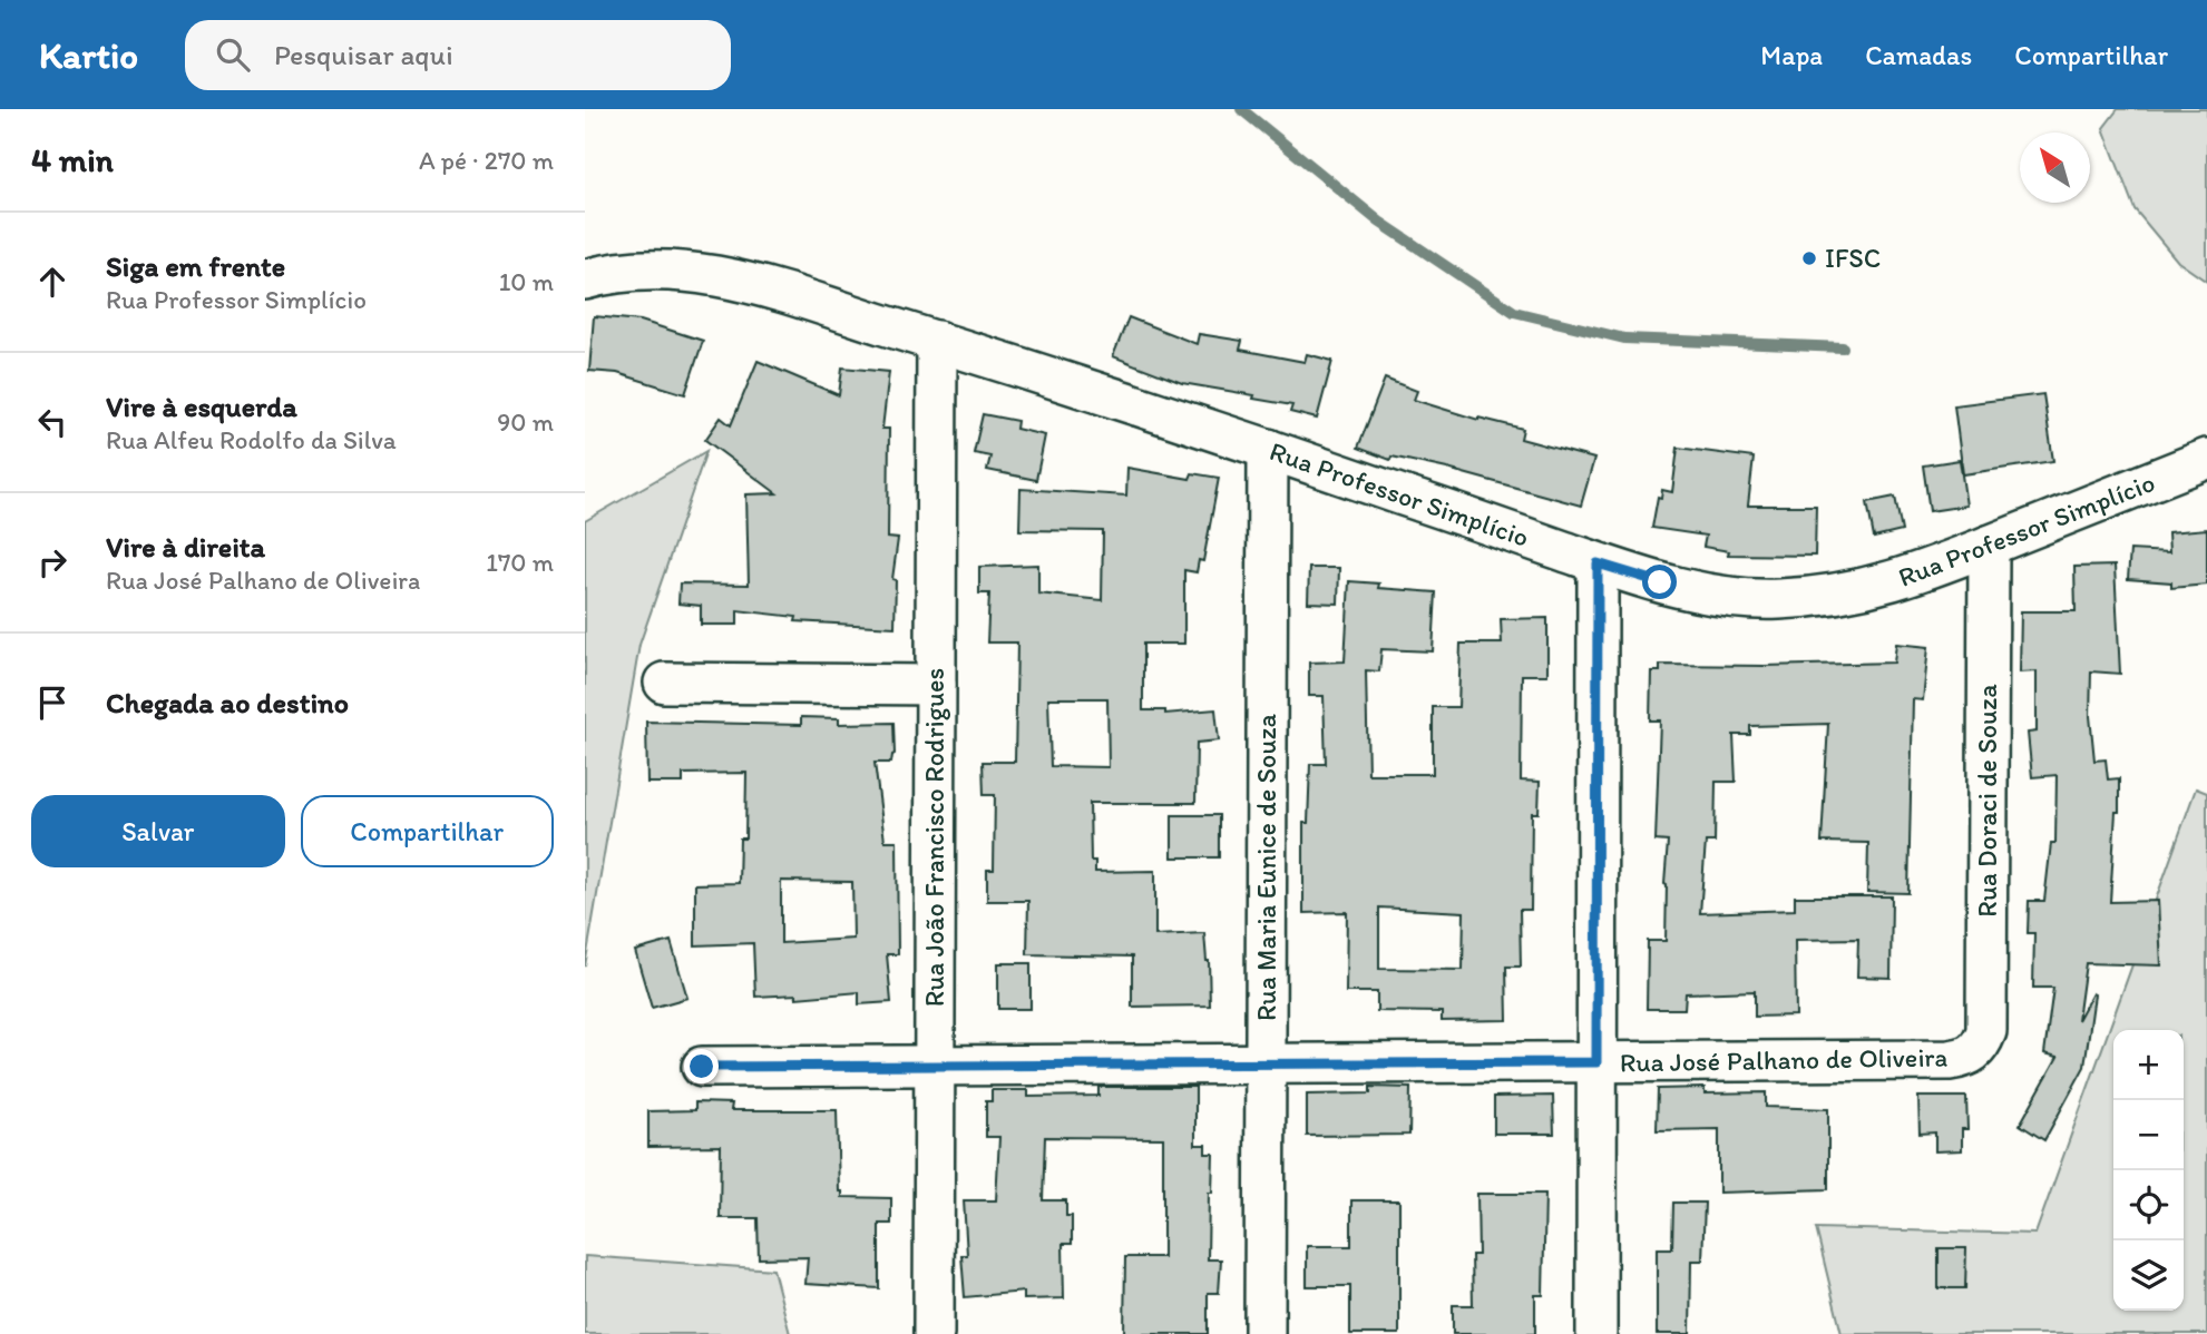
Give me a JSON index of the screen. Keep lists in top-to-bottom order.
{
  "streets": {
    "street": [
      "Rua Professor Simplício",
      "Rua Doraci de Souza",
      "Rua João Francisco Rodrigues",
      "Rua Maria Eunice de Souza",
      "Rua José Palhano de Oliveira"
    ]
  },
  "crossings": [
    ["Rua Professor Simplício", "Rua Doraci de Souza"],
    ["Rua Professor Simplício", "Rua João Francisco Rodrigues"],
    ["Rua Professor Simplício", "Rua Maria Eunice de Souza"],
    ["Rua Doraci de Souza", "Rua José Palhano de Oliveira"],
    ["Rua João Francisco Rodrigues", "Rua José Palhano de Oliveira"],
    ["Rua Maria Eunice de Souza", "Rua José Palhano de Oliveira"]
  ],
  "places": ["IFSC"],
  "north": "top left",
  "page": {
    "header": "Kartio",
    "search": "Pesquisar aqui",
    "nav": ["Mapa", "Camadas", "Compartilhar"],
    "heading": ["4 min", "A pé · 270 m"],
    "list": [
      ["Siga em frente", "Rua Professor Simplício", "10 m"],
      ["Vire à esquerda", "Rua Alfeu Rodolfo da Silva", "90 m"],
      ["Vire à direita", "Rua José Palhano de Oliveira", "170 m"],
      "Chegada ao destino"
    ],
    "buttons": ["Salvar", "Compartilhar"],
    "map_buttons": ["+", "−"]
  }
}
